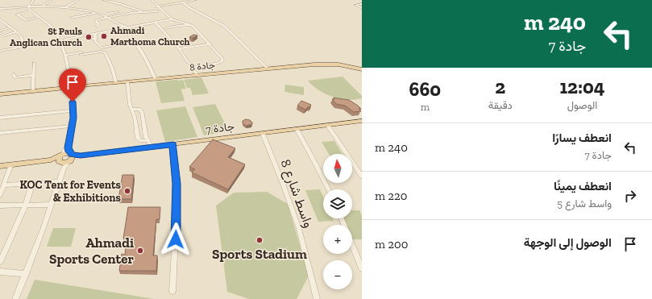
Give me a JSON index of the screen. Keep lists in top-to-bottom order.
{
  "streets": {
    "main road": ["جادة 8", "جادة 7"],
    "street": ["واسط شارع 8"]
  },
  "crossings": [
    ["جادة 7", "واسط شارع 8"]
  ],
  "places": [
    "Ahmadi Marthoma Church",
    "St Pauls Anglican Church",
    "KOC Tent for Events & Exhibitions",
    "Sports Stadium",
    "Ahmadi Sports Center"
  ],
  "north": "top",
  "page": {
    "turn": ["240 m", "جادة 7"],
    "eta": [
      "12:04",
      "الوصول",
      "2",
      "دقيقة",
      "660",
      "m"
    ],
    "list": [
      {
        "name": "انعطف يسارًا",
        "note": "جادة 7",
        "value": "240 m"
      },
      {
        "name": "انعطف يمينًا",
        "note": "واسط شارع 5",
        "value": "220 m"
      },
      {
        "name": "الوصول إلى الوجهة",
        "value": "200 m"
      }
    ],
    "map_buttons": ["+", "−"]
  }
}
